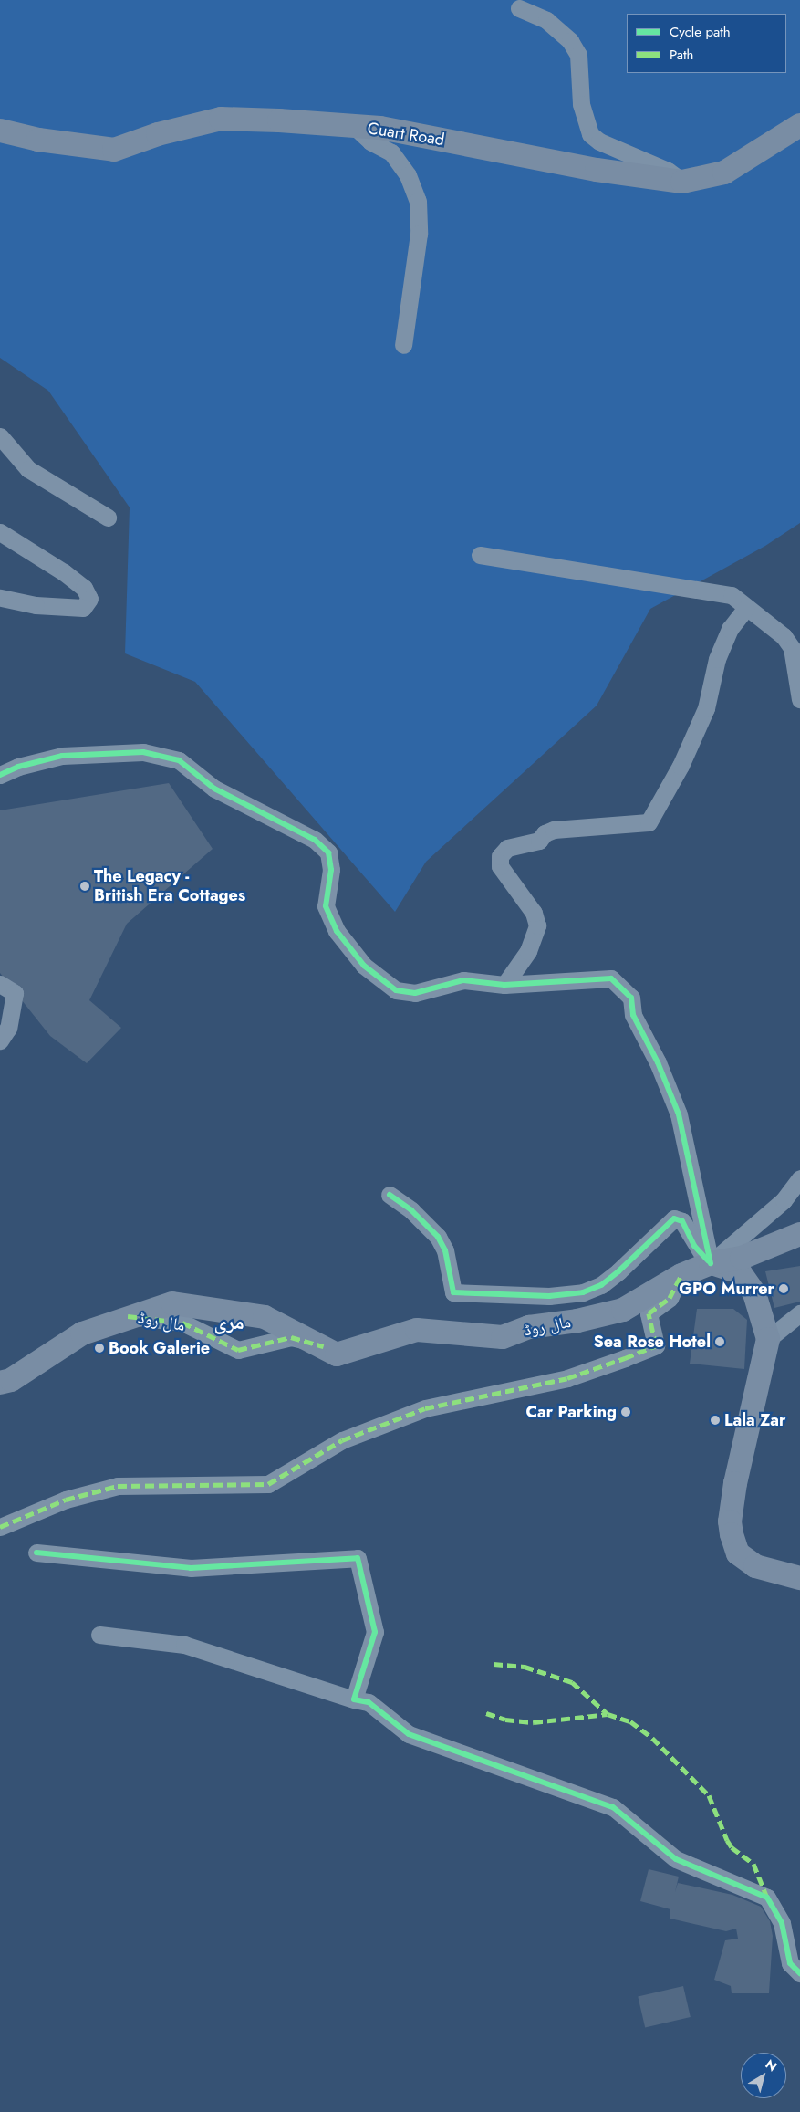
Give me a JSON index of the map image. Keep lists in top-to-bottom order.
{
  "streets": {
    "main road": ["Cuart Road", "مال روڈ"]
  },
  "districts": ["مری"],
  "places": [
    "The Legacy - British Era Cottages",
    "GPO Murrer",
    "Sea Rose Hotel",
    "Book Galerie",
    "Car Parking",
    "Lala Zar"
  ],
  "legend": ["Cycle path", "Path"],
  "north": "top right"
}
